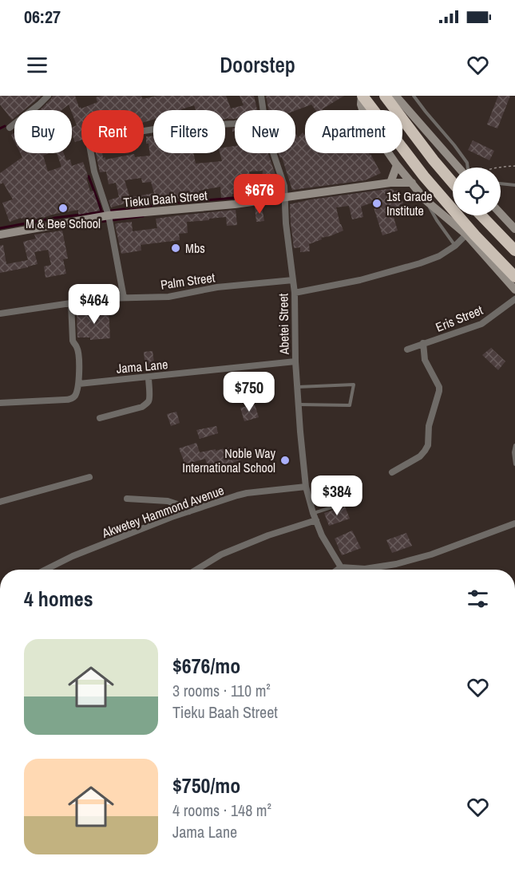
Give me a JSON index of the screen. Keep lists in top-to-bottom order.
{
  "streets": {
    "street": [
      "Tieku Baah Street",
      "Palm Street",
      "Eris Street",
      "Abetei Street",
      "Jama Lane",
      "Akwetey Hammond Avenue"
    ]
  },
  "crossings": [
    ["Tieku Baah Street", "Abetei Street"],
    ["Palm Street", "Abetei Street"],
    ["Abetei Street", "Jama Lane"],
    ["Abetei Street", "Akwetey Hammond Avenue"]
  ],
  "places": [
    "1st Grade Institute",
    "M & Bee School",
    "Mbs",
    "Noble Way International School"
  ],
  "page": {
    "status": "06:27",
    "header": "Doorstep",
    "chip": [
      "Buy",
      "Rent",
      "Filters",
      "New",
      "Apartment"
    ],
    "price": [
      "$676",
      "$464",
      "$750",
      "$384"
    ],
    "heading": "4 homes",
    "list": [
      {
        "name": "$676/mo",
        "note": "3 rooms · 110 m² · Tieku Baah Street"
      },
      {
        "name": "$750/mo",
        "note": "4 rooms · 148 m² · Jama Lane"
      }
    ]
  }
}
